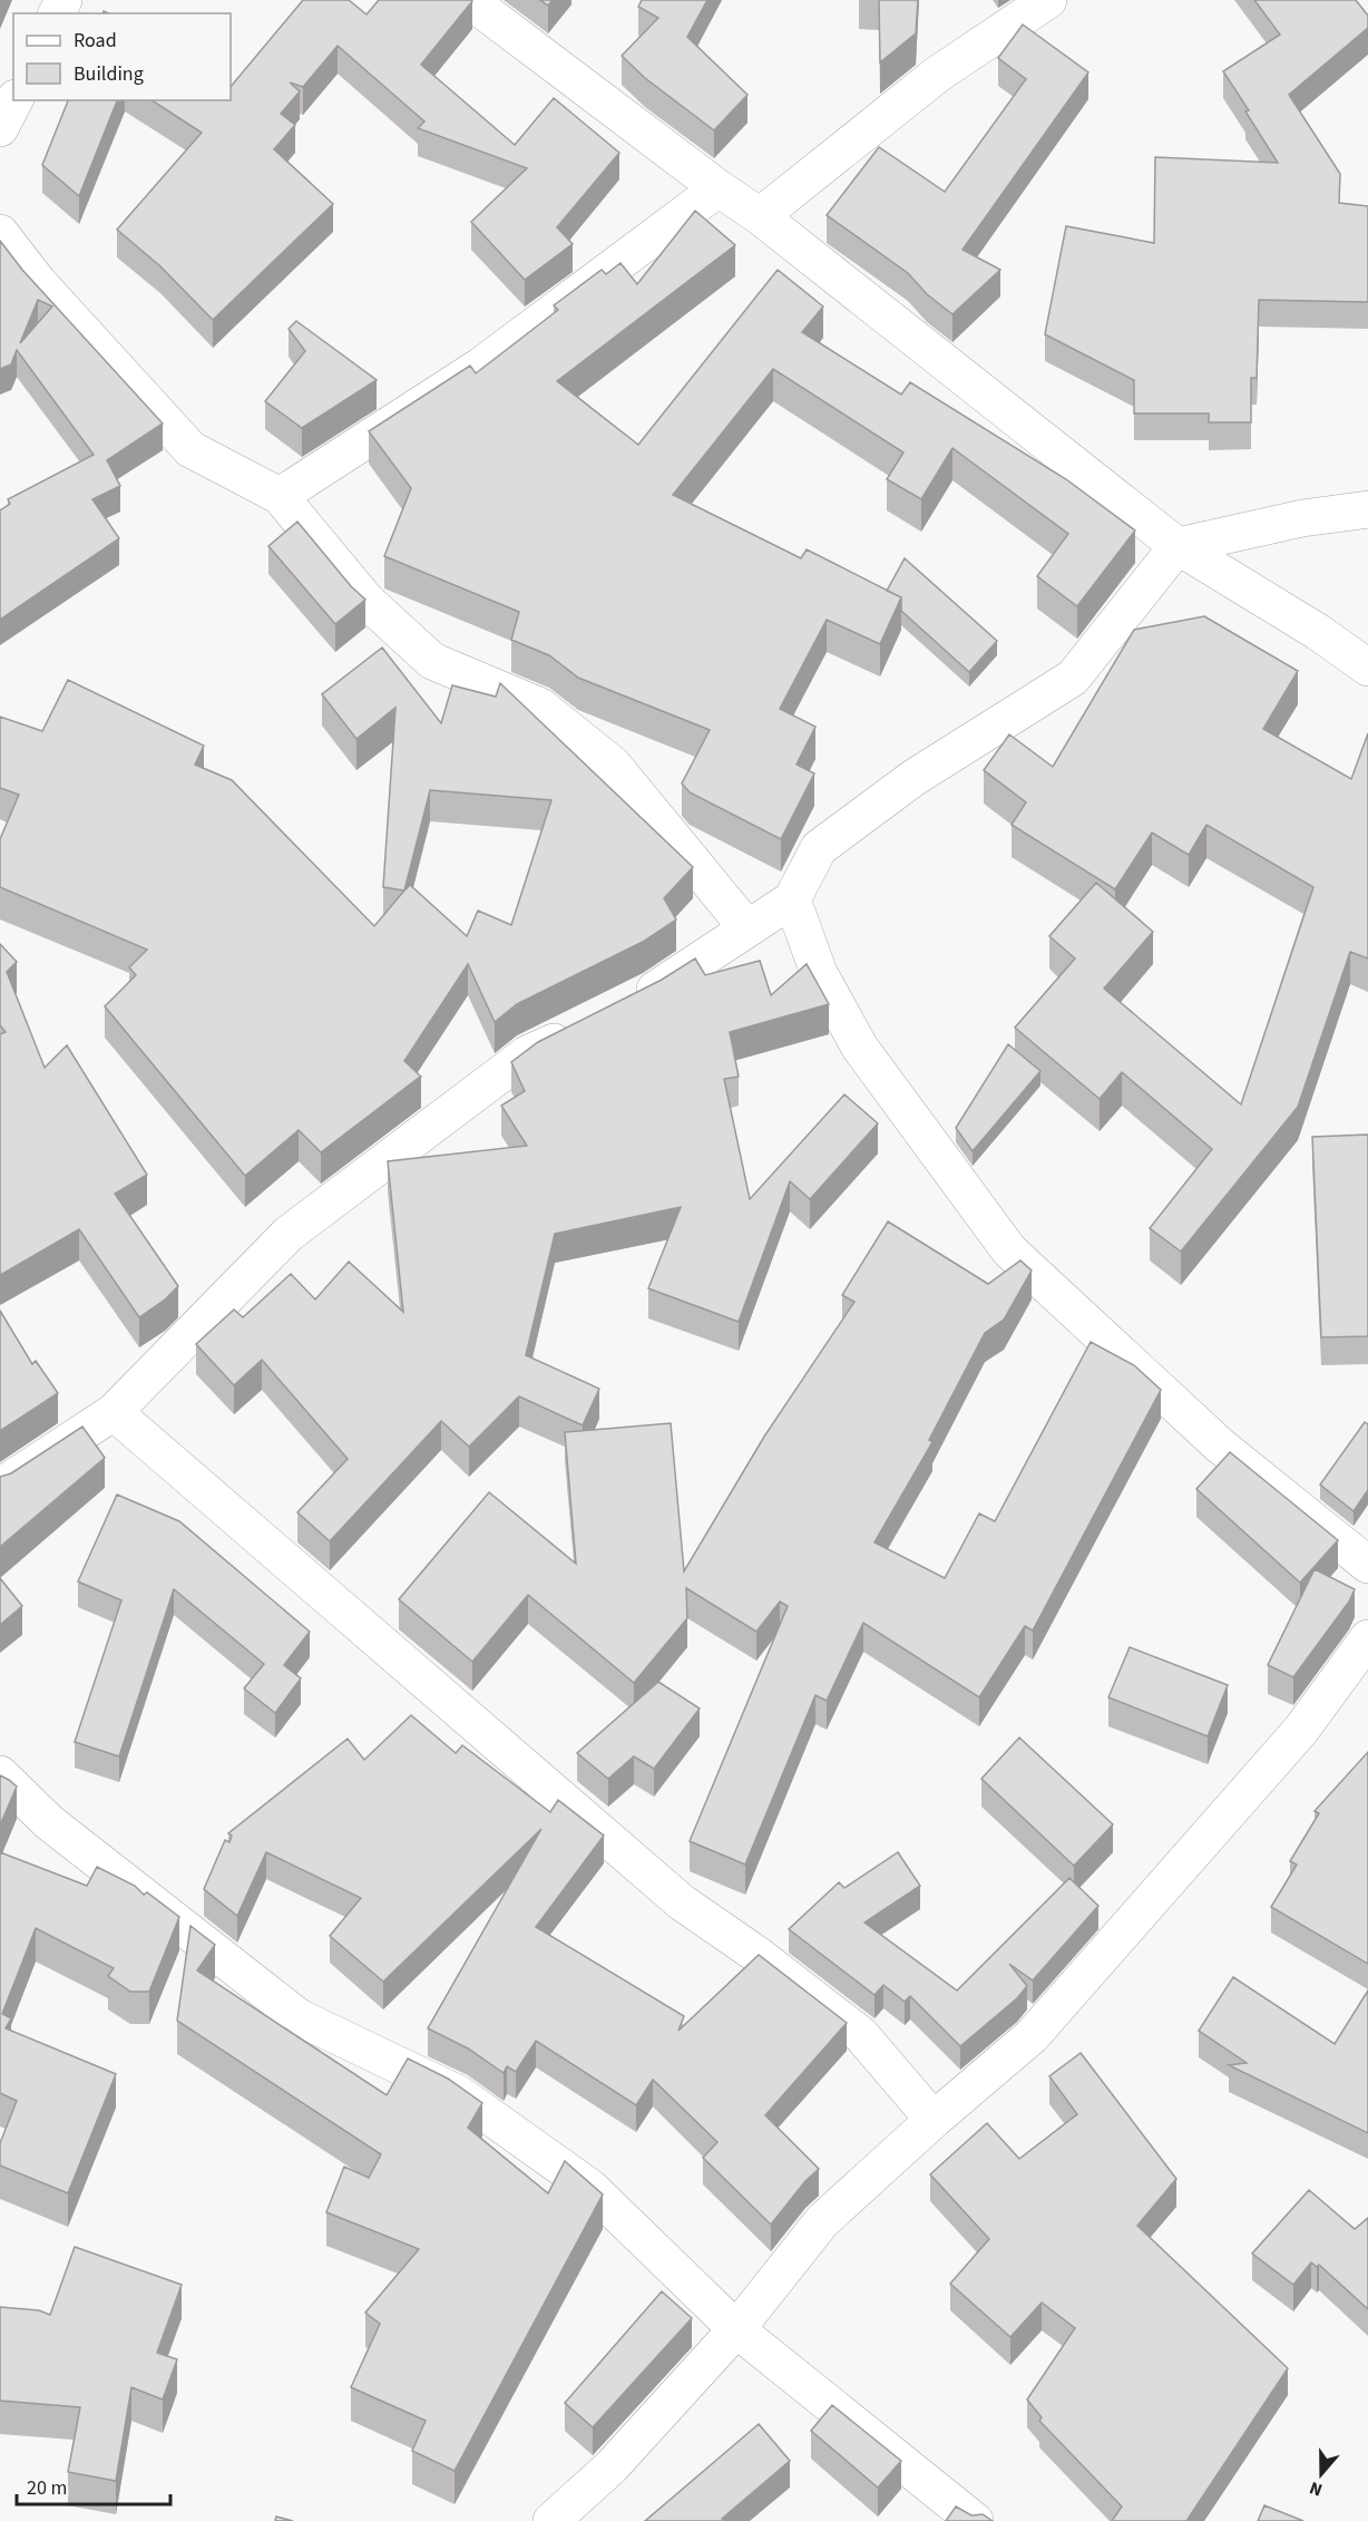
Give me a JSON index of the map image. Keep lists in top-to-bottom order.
{
  "legend": ["Road", "Building"],
  "scale_bar": "20 m",
  "north": "bottom"
}
